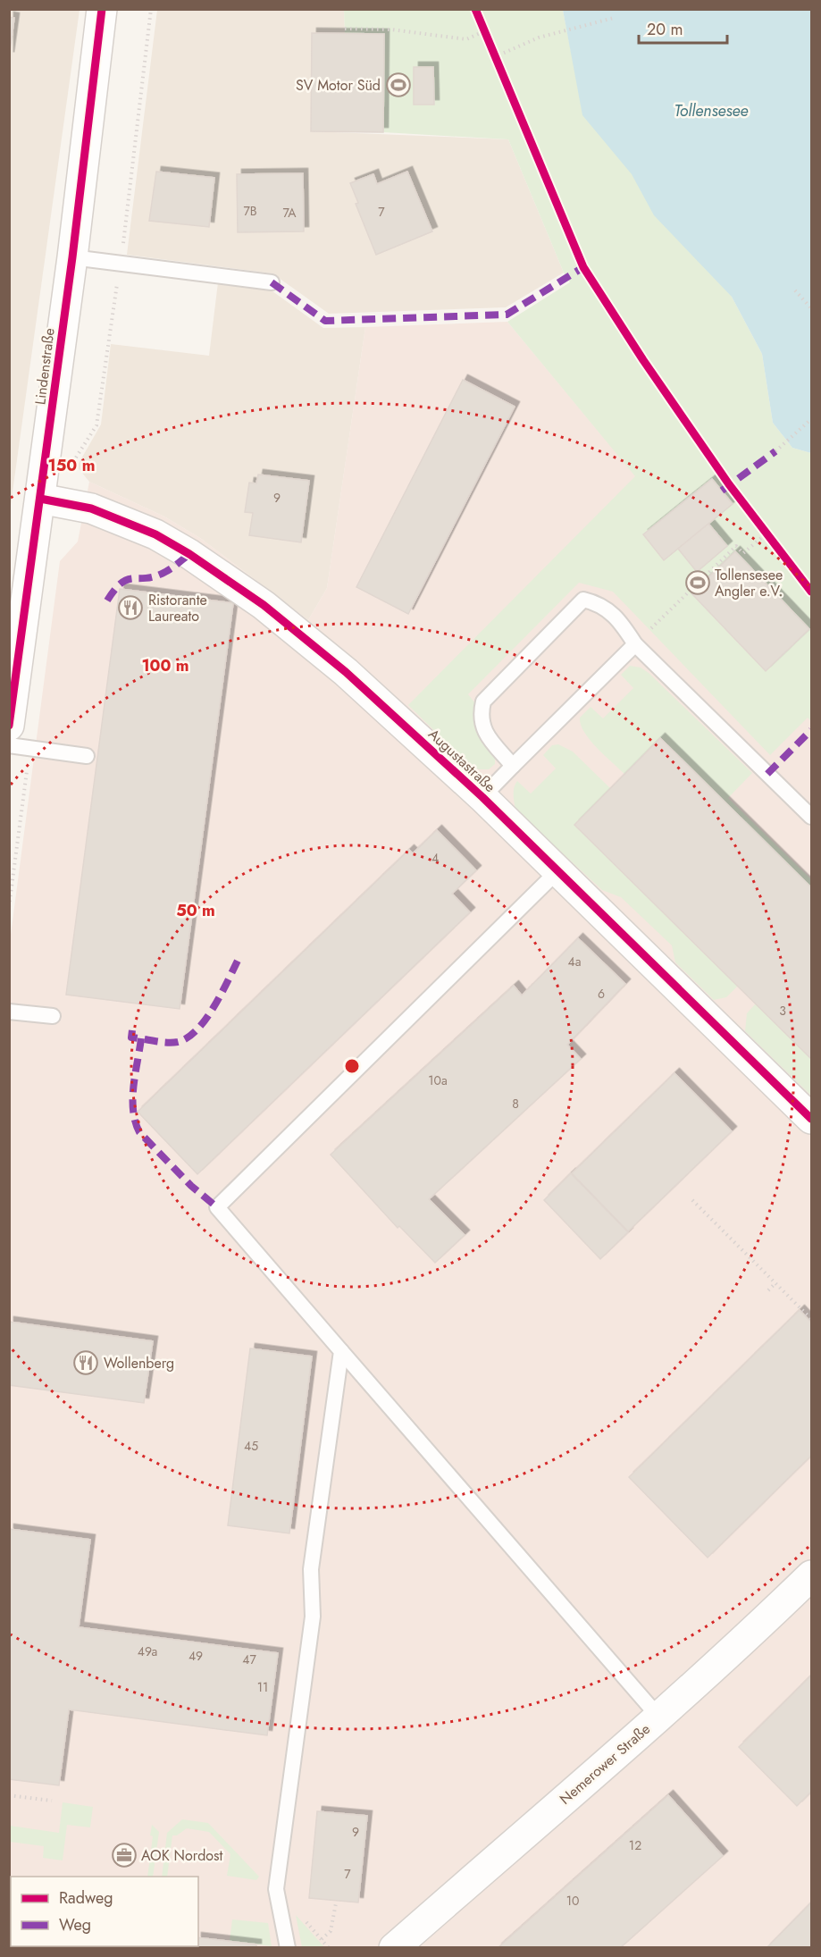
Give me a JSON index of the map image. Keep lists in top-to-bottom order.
{
  "streets": {
    "street": ["Lindenstraße", "Augustastraße", "Nemerower Straße"]
  },
  "crossings": [
    ["Lindenstraße", "Augustastraße"]
  ],
  "water": ["Tollensesee"],
  "places": {
    "sports": ["SV Motor Süd", "Tollensesee Angler e.V."],
    "restaurant": ["Ristorante Laureato", "Wollenberg"],
    "office": ["AOK Nordost"]
  },
  "house_numbers": [
    "7B",
    "7",
    "7A",
    "9",
    "4",
    "4a",
    "6",
    "3",
    "10a",
    "8",
    "45",
    "49a",
    "49",
    "47",
    "11",
    "9",
    "12",
    "7",
    "10"
  ],
  "legend": ["Radweg", "Weg"],
  "scale_bar": "20 m",
  "rings": ["150 m", "100 m", "50 m"]
}
